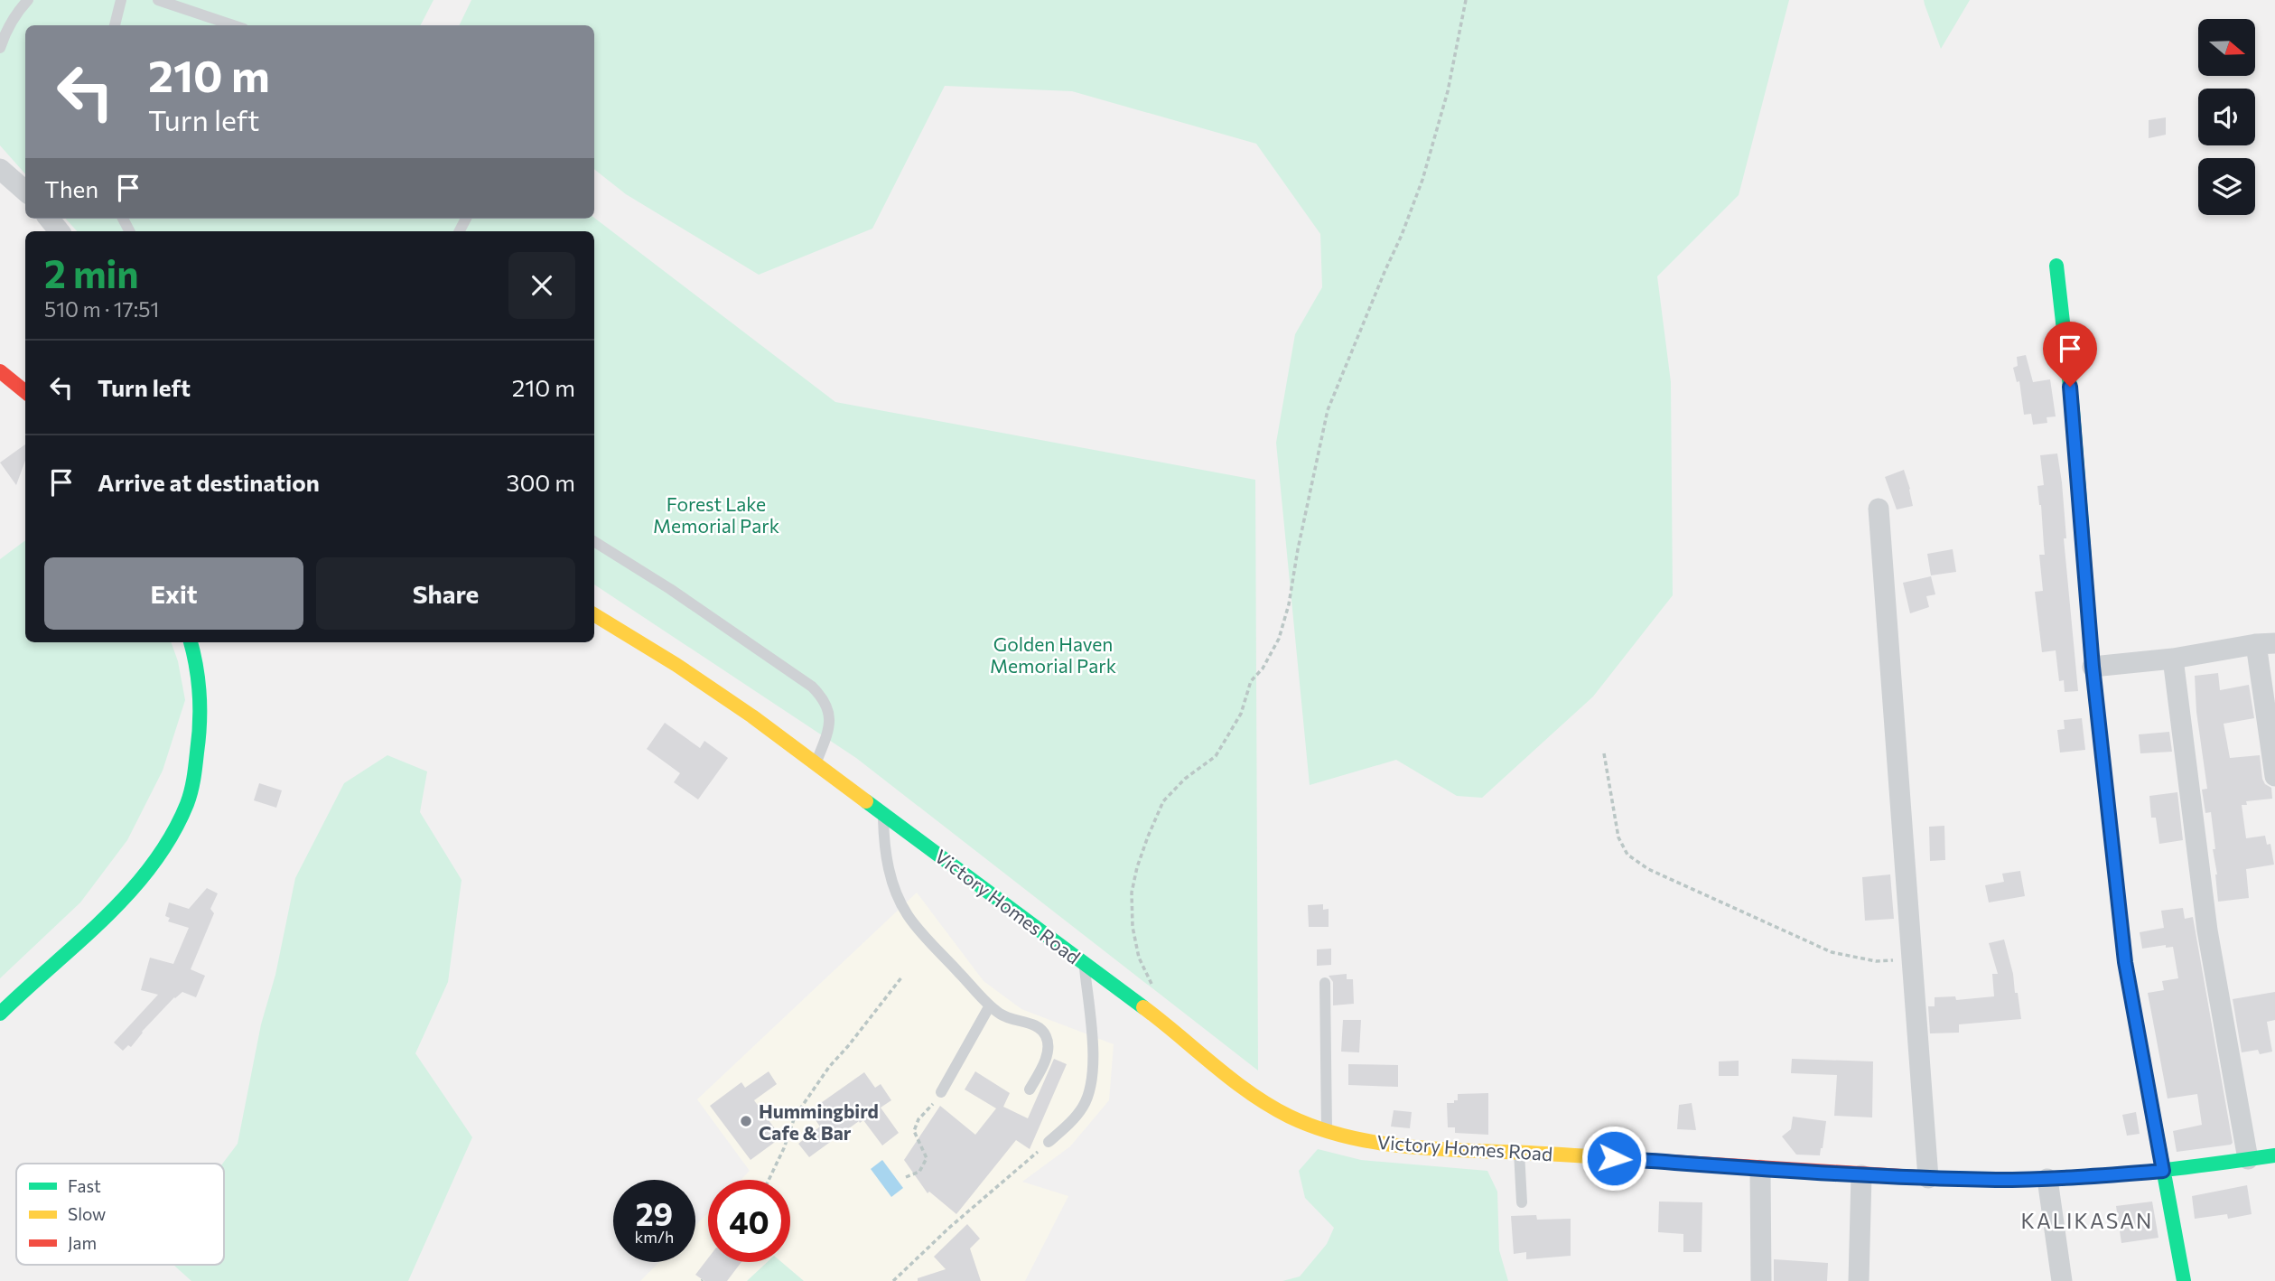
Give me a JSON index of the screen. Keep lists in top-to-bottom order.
{
  "streets": {
    "main road": ["Victory Homes Road"]
  },
  "districts": ["KALIKASAN"],
  "parks": ["Forest Lake Memorial Park", "Golden Haven Memorial Park"],
  "places": ["Hummingbird Cafe & Bar"],
  "legend": ["Fast", "Slow", "Jam"],
  "north": "right",
  "page": {
    "turn": ["210 m", "Turn left"],
    "then": "Then",
    "heading": ["2 min", "510 m · 17:51"],
    "list": [
      {
        "name": "Turn left",
        "value": "210 m"
      },
      {
        "name": "Arrive at destination",
        "value": "300 m"
      }
    ],
    "buttons": ["Exit", "Share"],
    "speed": "29 km/h",
    "limit": "40"
  }
}
